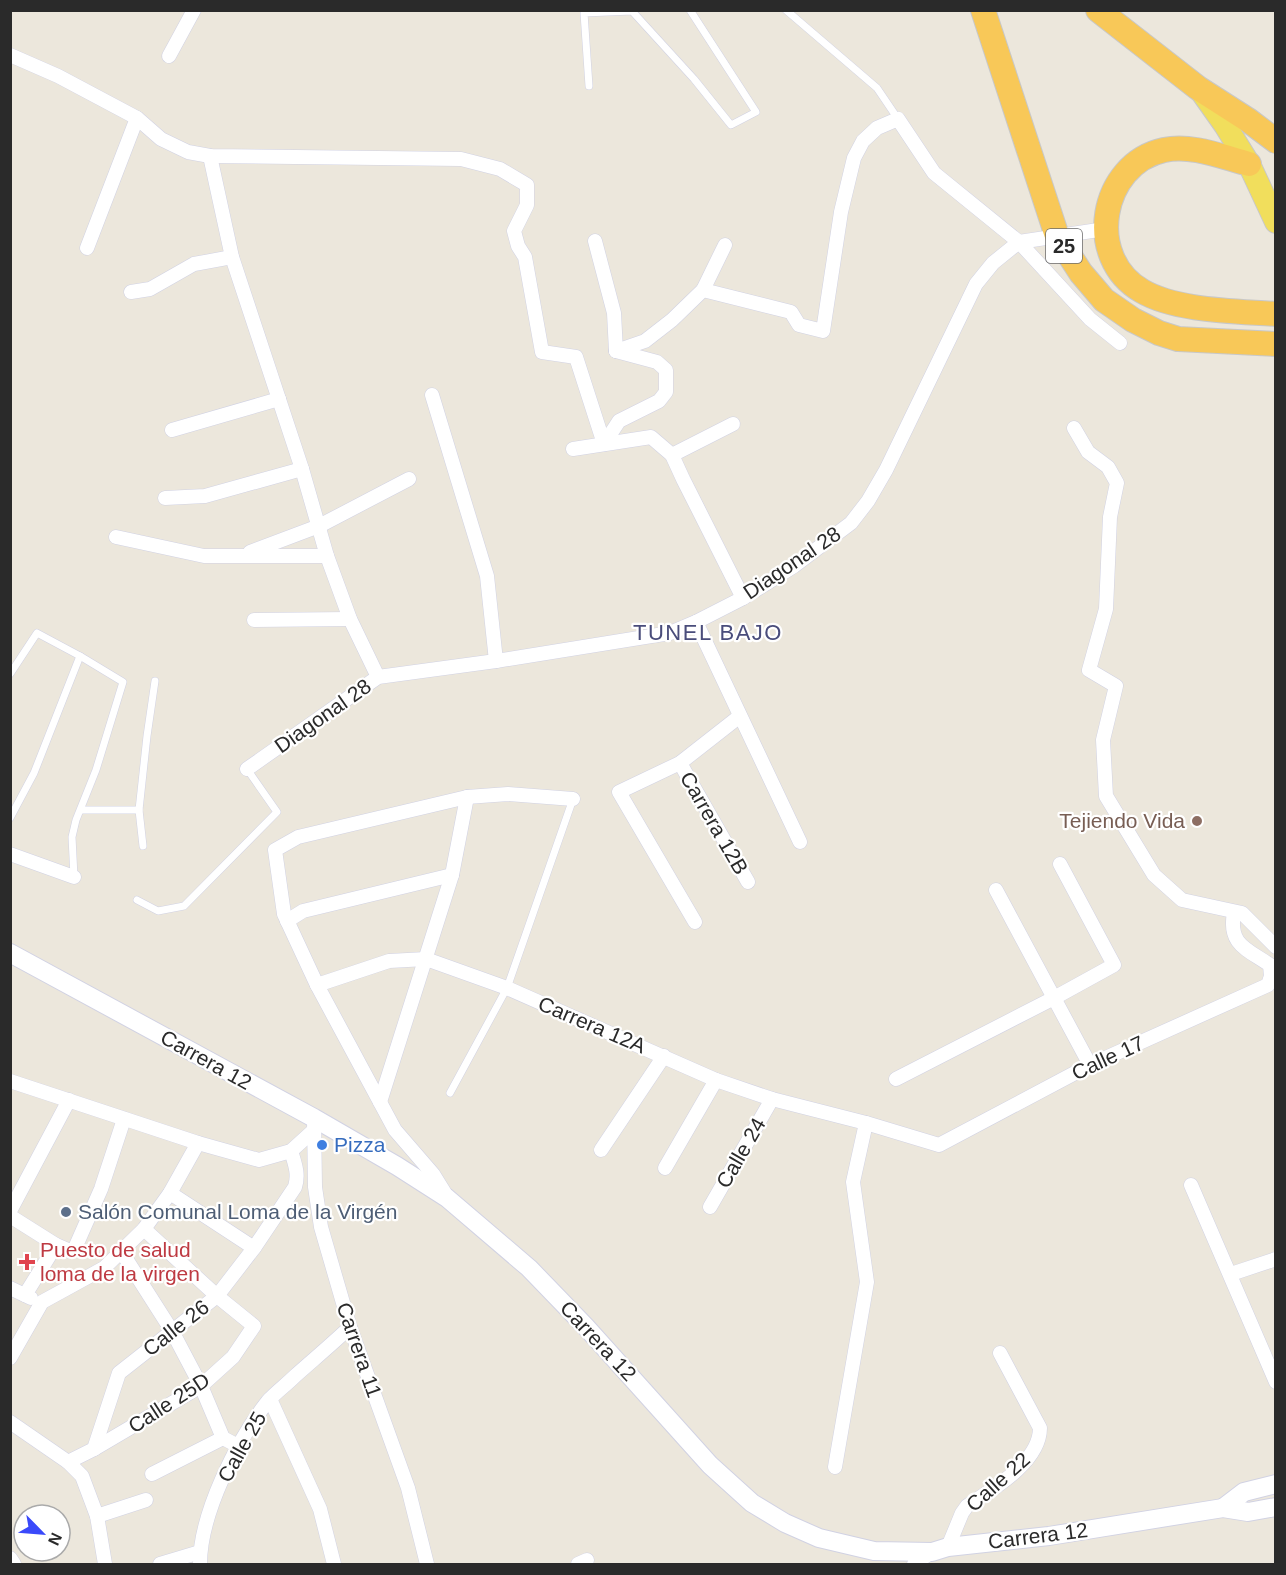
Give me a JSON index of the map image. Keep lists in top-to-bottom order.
{
  "streets": {
    "highway": ["25"],
    "street": [
      "Diagonal 28",
      "Carrera 12B",
      "Carrera 12A",
      "Calle 17",
      "Carrera 12",
      "Calle 24",
      "Calle 26",
      "Carrera 11",
      "Calle 25D",
      "Calle 25",
      "Calle 22"
    ]
  },
  "crossings": [
    ["25", "Diagonal 28"],
    ["Carrera 12A", "Calle 17"],
    ["Carrera 12A", "Calle 24"],
    ["Carrera 12", "Carrera 11"],
    ["Carrera 12", "Calle 22"],
    ["Calle 26", "Calle 25D"],
    ["Carrera 11", "Calle 25"]
  ],
  "districts": ["TUNEL BAJO"],
  "places": {
    "other": ["Tejiendo Vida", "Pizza", "Salón Comunal Loma de la Virgén"],
    "health": ["Puesto de salud loma de la virgen"]
  },
  "north": "bottom right"
}
